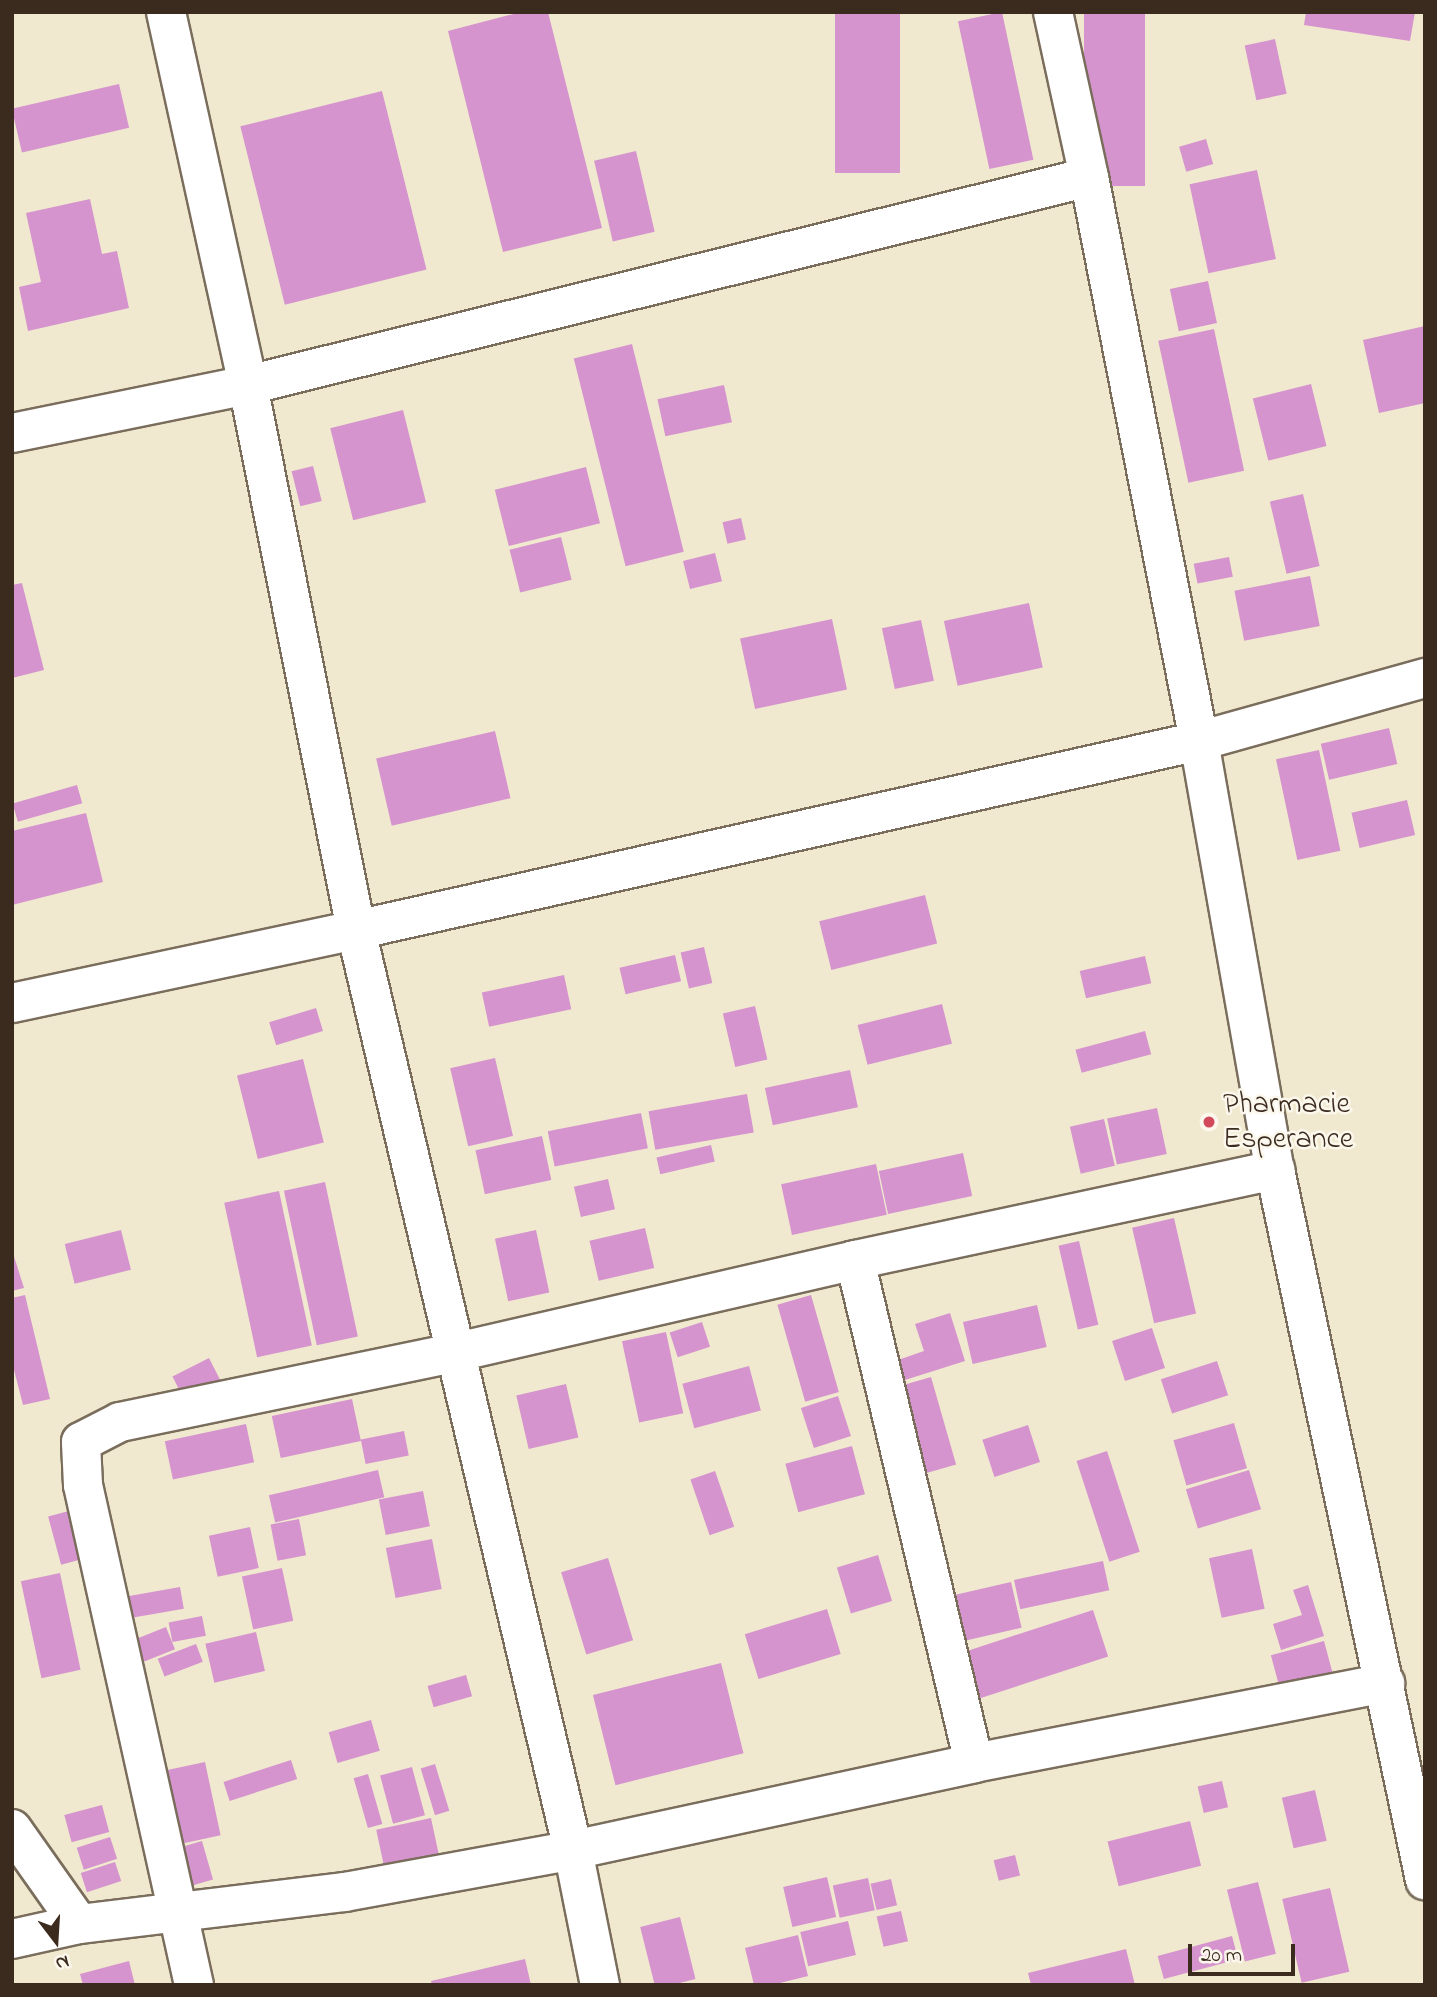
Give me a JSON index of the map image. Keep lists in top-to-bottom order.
{
  "places": ["Pharmacie Esperance"],
  "scale_bar": "20 m",
  "north": "bottom"
}
